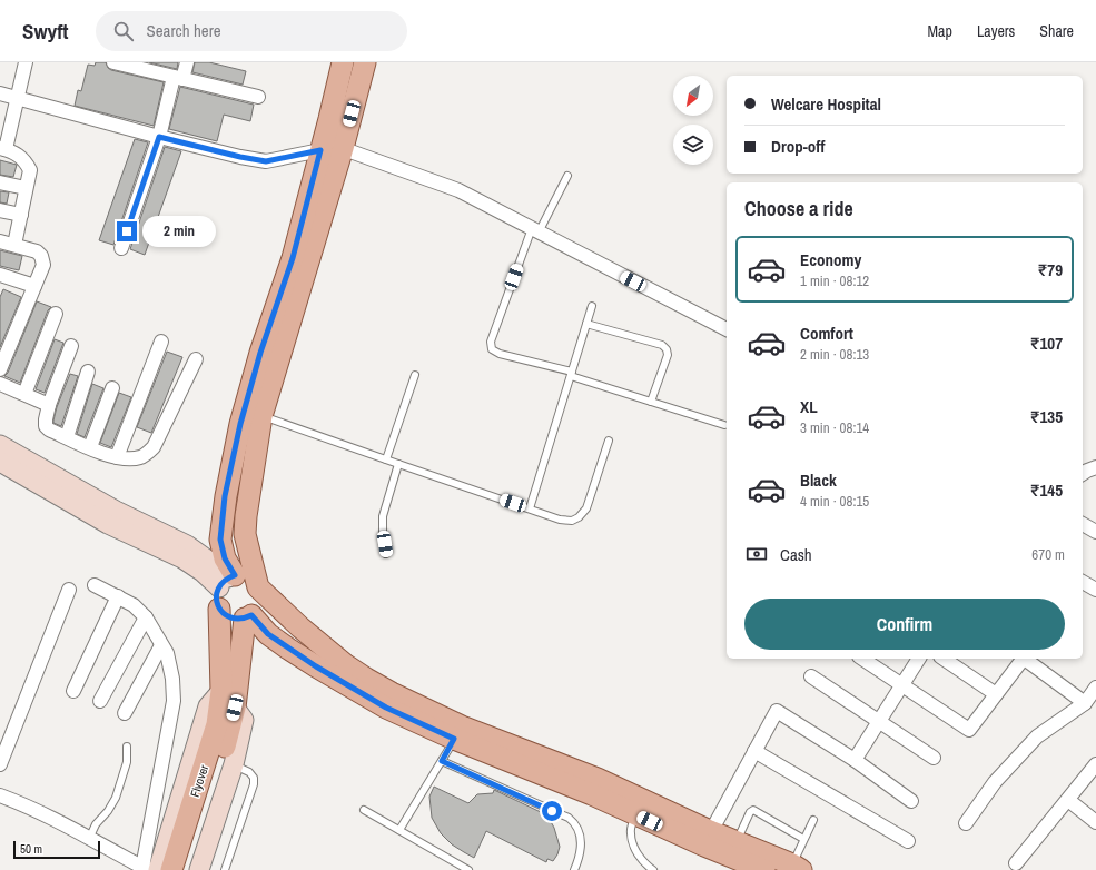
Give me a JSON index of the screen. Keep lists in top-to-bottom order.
{
  "streets": {
    "main road": ["Flyover"]
  },
  "scale_bar": "50 m",
  "north": "bottom left",
  "page": {
    "header": "Swyft",
    "search": "Search here",
    "nav": ["Map", "Layers", "Share"],
    "banner": ["Welcare Hospital", "Drop-off"],
    "heading": "Choose a ride",
    "bubble": "2 min",
    "list": [
      {
        "name": "Economy",
        "note": "1 min · 08:12",
        "value": "₹79"
      },
      {
        "name": "Comfort",
        "note": "2 min · 08:13",
        "value": "₹107"
      },
      {
        "name": "XL",
        "note": "3 min · 08:14",
        "value": "₹135"
      },
      {
        "name": "Black",
        "note": "4 min · 08:15",
        "value": "₹145"
      }
    ],
    "pay": ["Cash", "670 m"],
    "buttons": "Confirm",
    "scale": "50 m"
  }
}
